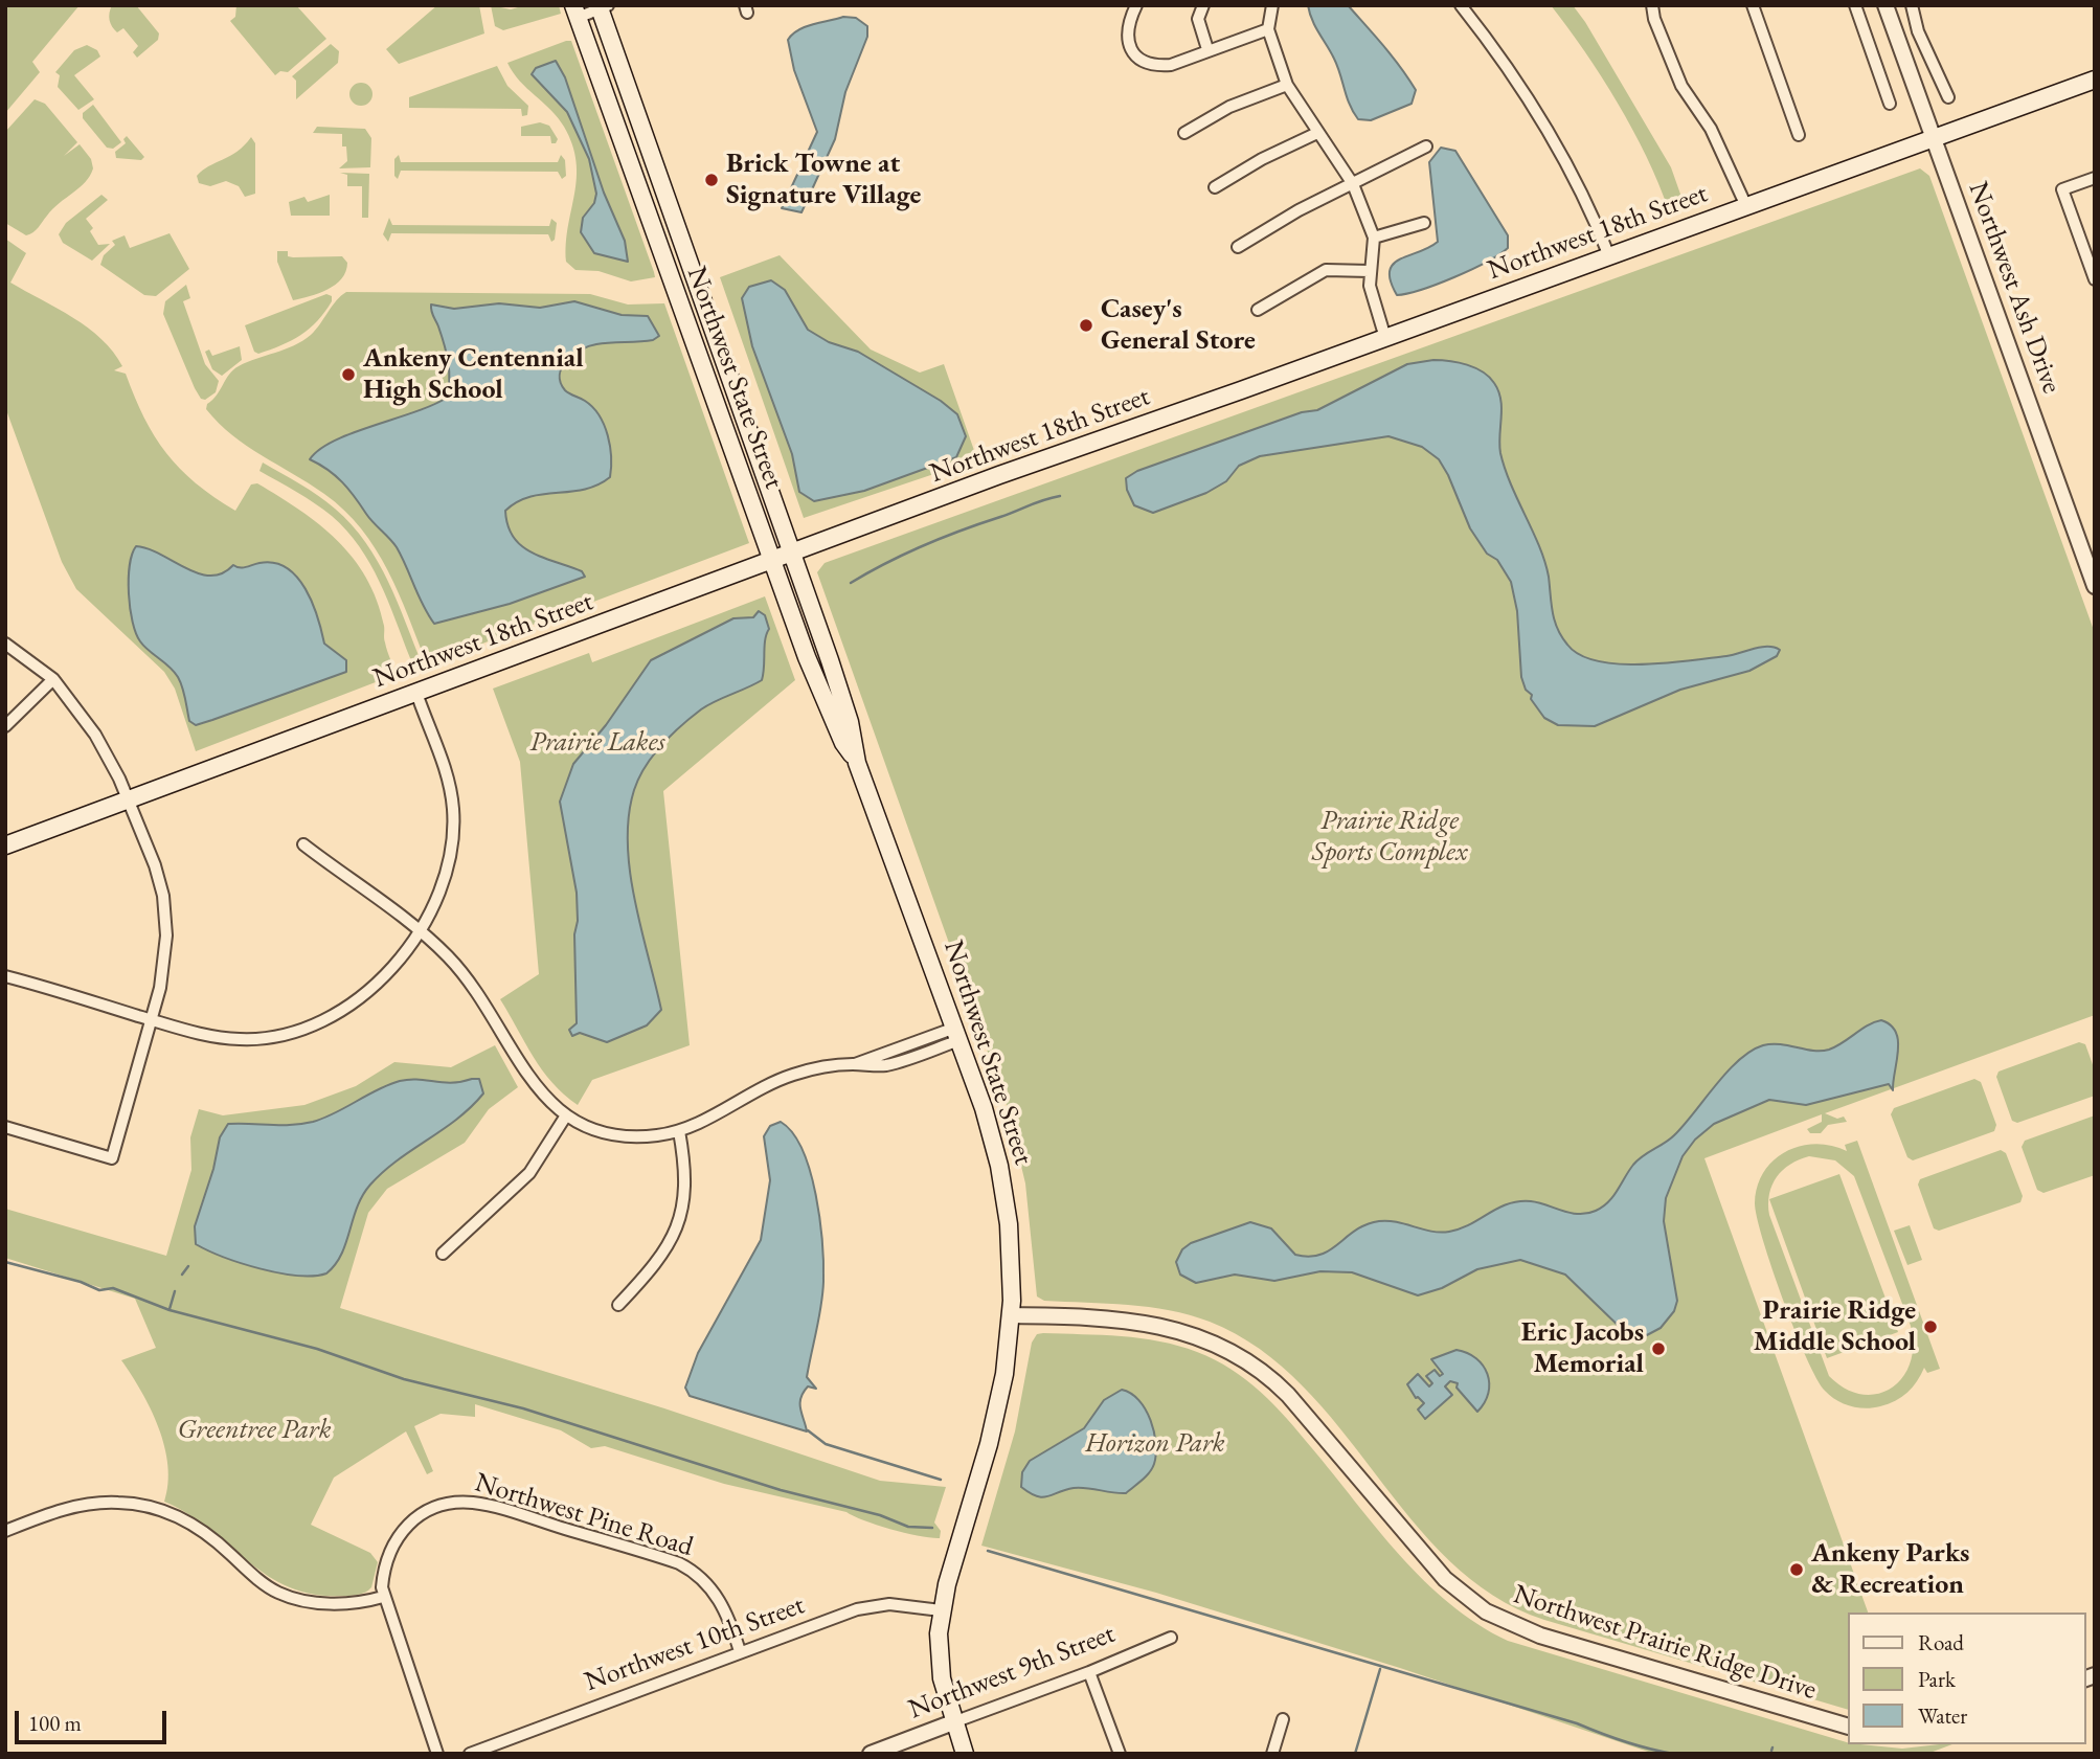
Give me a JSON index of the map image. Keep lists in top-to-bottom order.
{
  "streets": {
    "main road": ["Northwest 18th Street", "Northwest State Street"],
    "street": [
      "Northwest Ash Drive",
      "Northwest Pine Road",
      "Northwest Prairie Ridge Drive",
      "Northwest 10th Street",
      "Northwest 9th Street"
    ]
  },
  "crossings": [
    ["Northwest 18th Street", "Northwest Ash Drive"],
    ["Northwest 18th Street", "Northwest State Street"],
    ["Northwest State Street", "Northwest Prairie Ridge Drive"],
    ["Northwest State Street", "Northwest 10th Street"],
    ["Northwest State Street", "Northwest 9th Street"],
    ["Northwest Pine Road", "Northwest 10th Street"]
  ],
  "parks": [
    "Prairie Lakes",
    "Prairie Ridge Sports Complex",
    "Greentree Park",
    "Horizon Park"
  ],
  "places": [
    "Brick Towne at Signature Village",
    "Casey's General Store",
    "Ankeny Centennial High School",
    "Prairie Ridge Middle School",
    "Eric Jacobs Memorial",
    "Ankeny Parks & Recreation"
  ],
  "legend": ["Road", "Park", "Water"],
  "scale_bar": "100 m"
}
